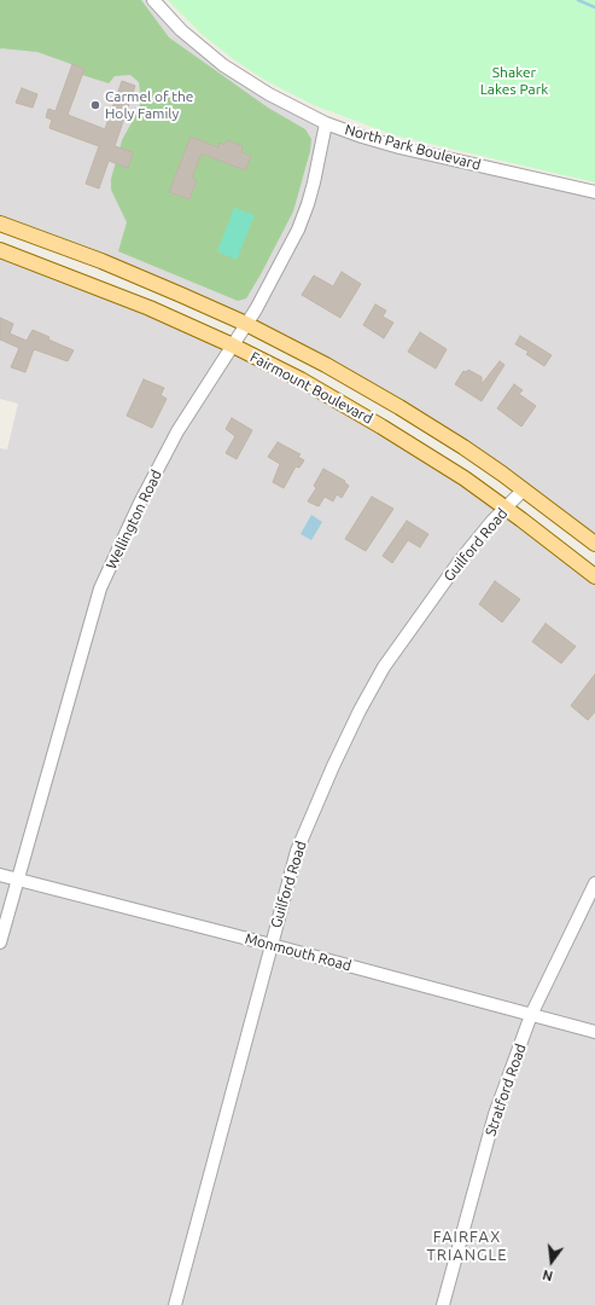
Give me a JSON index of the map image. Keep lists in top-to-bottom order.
{
  "streets": {
    "main road": ["Fairmount Boulevard"],
    "street": [
      "North Park Boulevard",
      "Wellington Road",
      "Guilford Road",
      "Monmouth Road",
      "Stratford Road"
    ]
  },
  "crossings": [
    ["North Park Boulevard", "Wellington Road"],
    ["Fairmount Boulevard", "Wellington Road"],
    ["Fairmount Boulevard", "Guilford Road"],
    ["Wellington Road", "Monmouth Road"],
    ["Guilford Road", "Monmouth Road"],
    ["Monmouth Road", "Stratford Road"]
  ],
  "districts": ["FAIRFAX TRIANGLE"],
  "parks": ["Shaker Lakes Park"],
  "places": ["Carmel of the Holy Family"],
  "north": "bottom"
}
